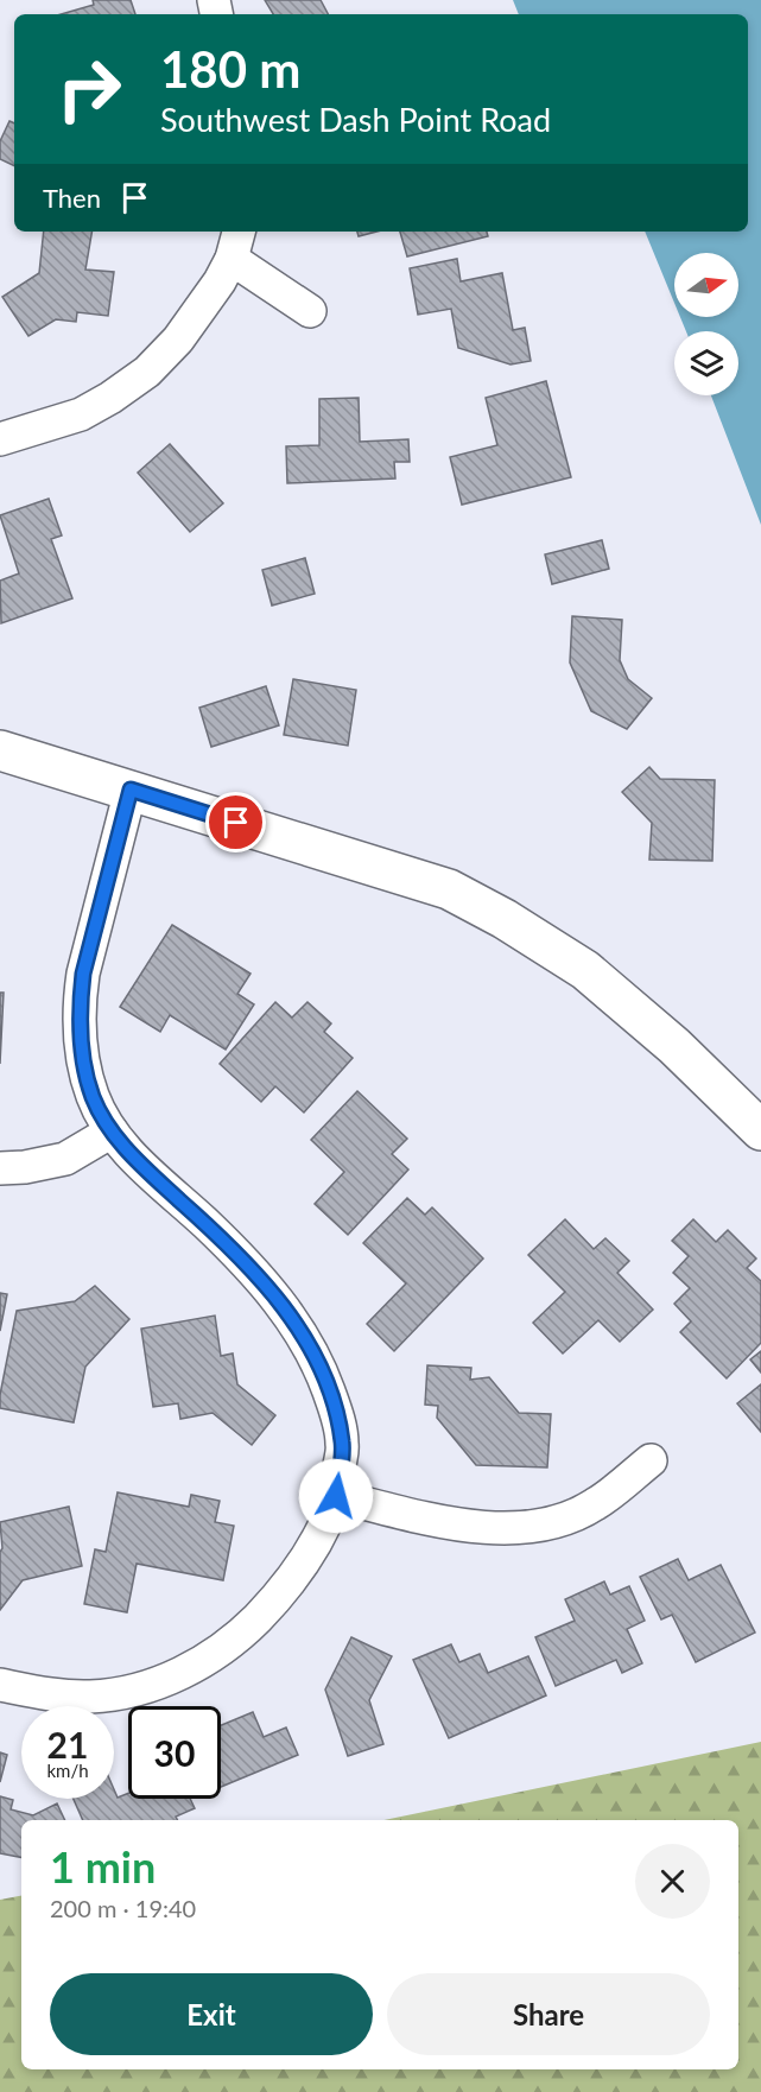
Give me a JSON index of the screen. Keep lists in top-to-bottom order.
{
  "north": "right",
  "page": {
    "turn": ["180 m", "Southwest Dash Point Road"],
    "then": "Then",
    "speed": "21 km/h",
    "limit": "30",
    "heading": ["1 min", "200 m · 19:40"],
    "buttons": ["Exit", "Share"]
  }
}
